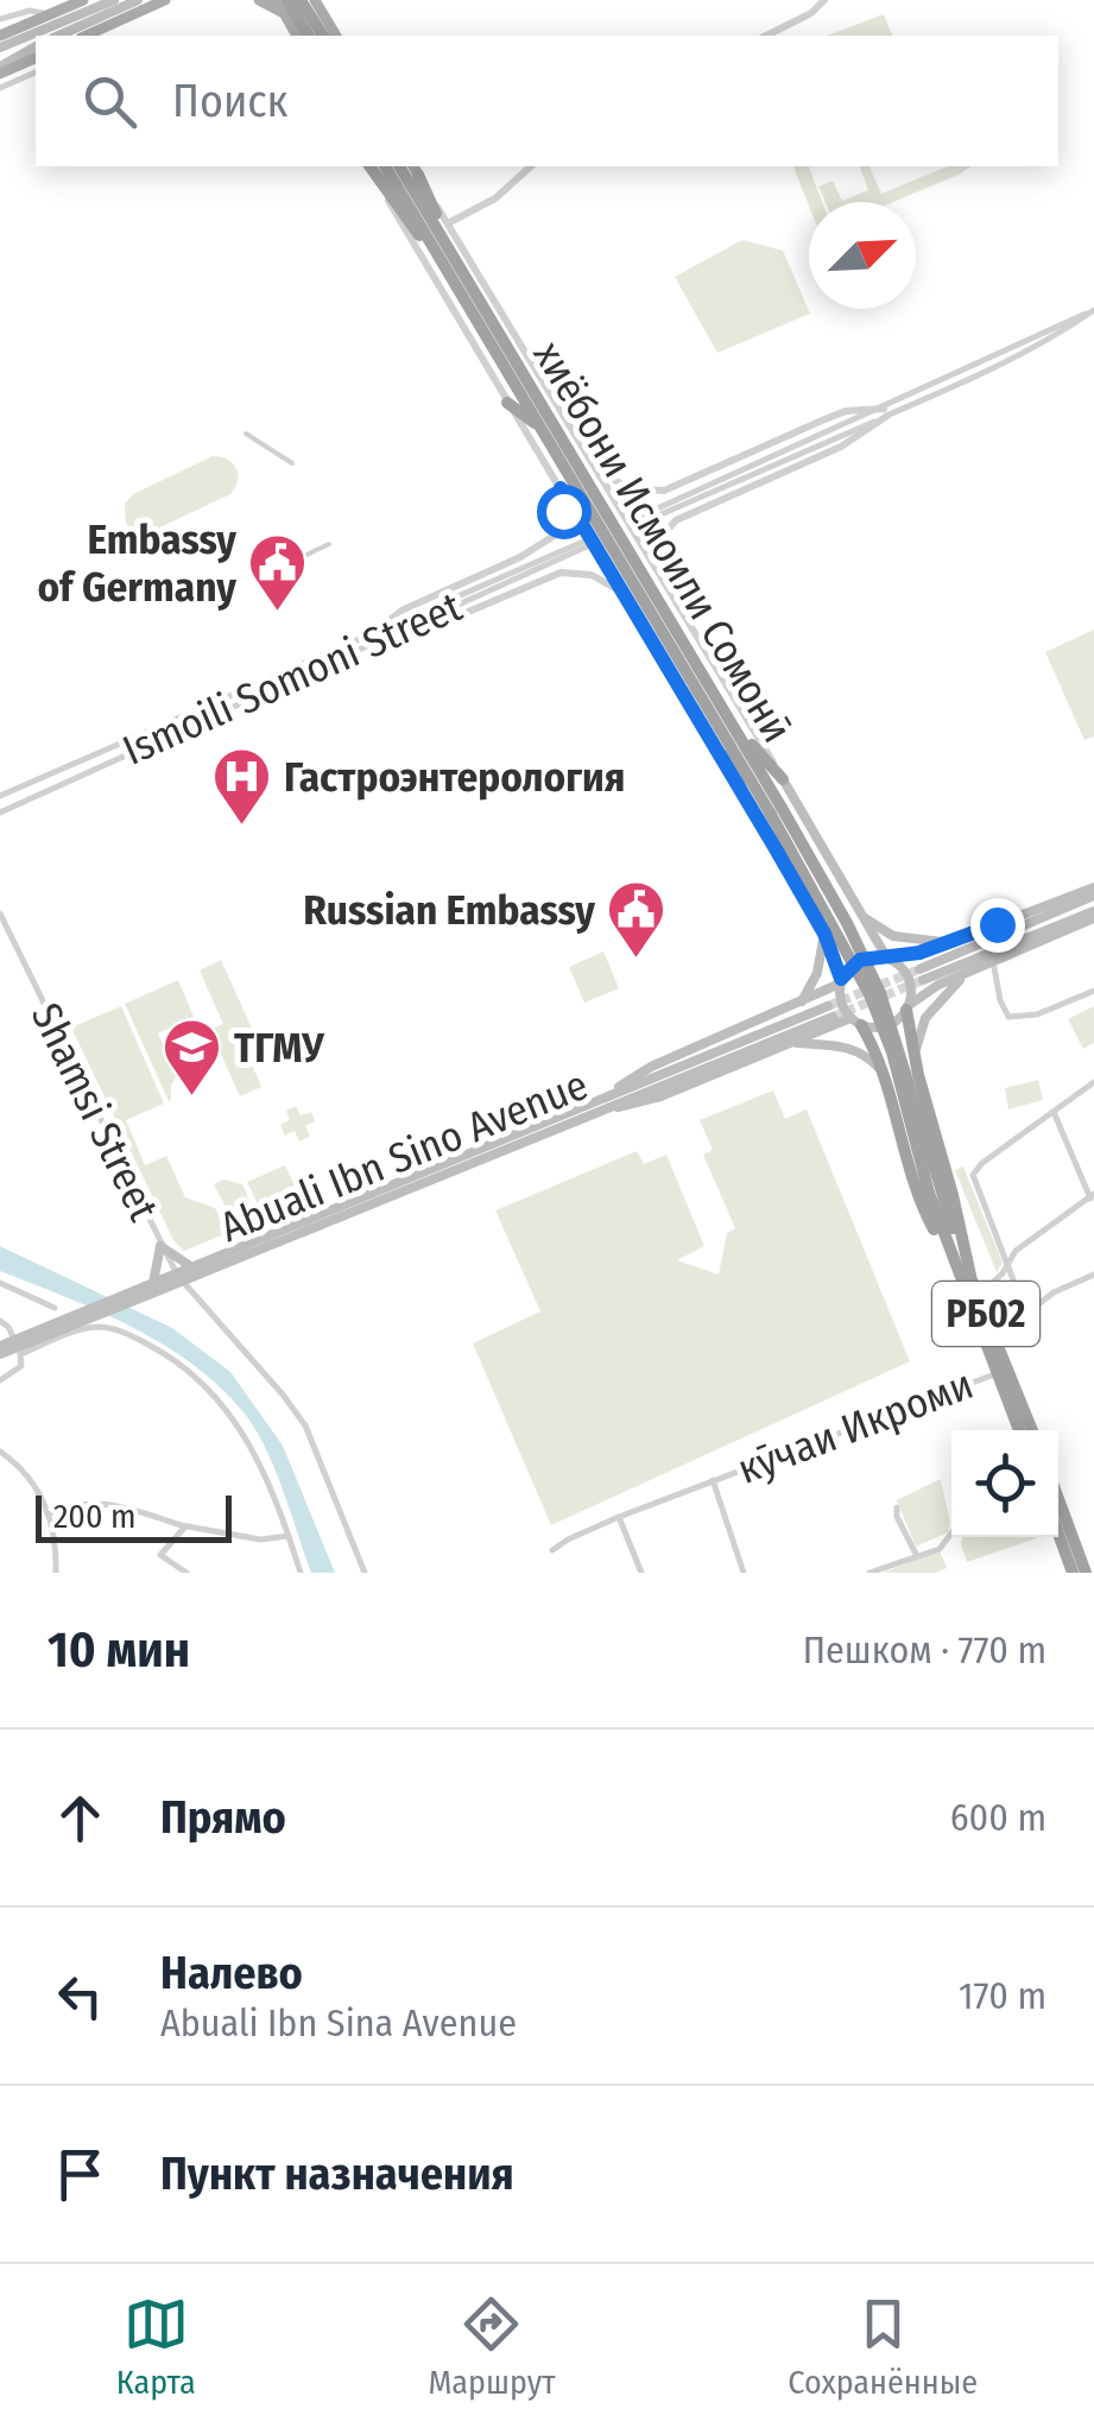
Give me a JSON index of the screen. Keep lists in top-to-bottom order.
{
  "streets": {
    "highway": ["хиёбони Исмоили Сомонӣ", "РБ02"],
    "main road": ["Abuali Ibn Sino Avenue"],
    "street": ["Ismoili Somoni Street", "Shamsi Street", "кӯчаи Икроми"]
  },
  "crossings": [
    ["Shamsi Street", "Abuali Ibn Sino Avenue"],
    ["РБ02", "кӯчаи Икроми"]
  ],
  "places": {
    "public building": ["Embassy of Germany", "Russian Embassy"],
    "hospital": ["Гастроэнтерология"],
    "school or university": ["ТГМУ"]
  },
  "scale_bar": "200 m",
  "north": "top right",
  "page": {
    "search": "Поиск",
    "scale": "200 m",
    "heading": ["10 мин", "Пешком · 770 m"],
    "list": [
      ["Прямо", "600 m"],
      ["Налево", "Abuali Ibn Sina Avenue", "170 m"],
      "Пункт назначения"
    ],
    "nav": ["Карта", "Маршрут", "Сохранённые"]
  }
}
